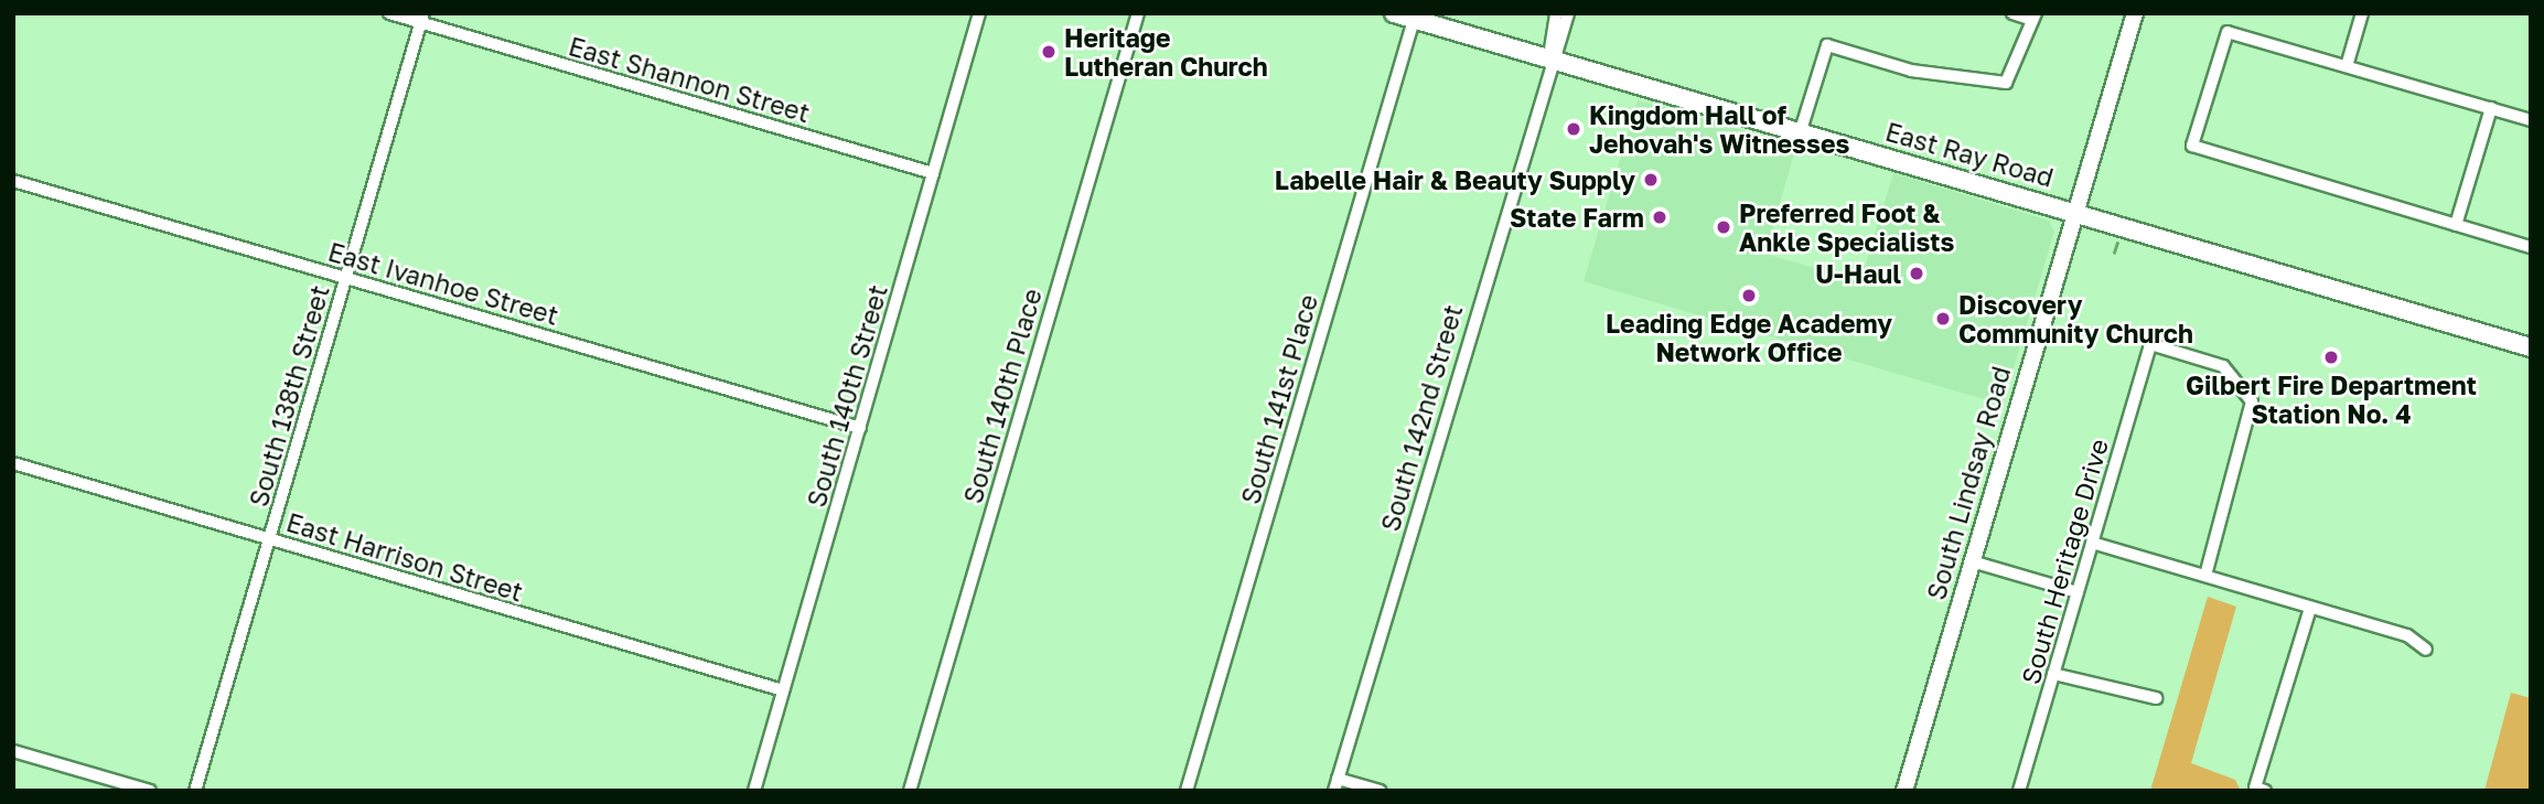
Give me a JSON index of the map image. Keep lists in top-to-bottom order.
{
  "streets": {
    "main road": ["East Ray Road", "South Lindsay Road"],
    "street": [
      "East Shannon Street",
      "East Ivanhoe Street",
      "South 138th Street",
      "South 140th Street",
      "South 140th Place",
      "South 141st Place",
      "South 142nd Street",
      "East Harrison Street",
      "South Heritage Drive"
    ]
  },
  "crossings": [
    ["East Shannon Street", "South 138th Street"],
    ["East Shannon Street", "South 140th Street"],
    ["East Ray Road", "South 141st Place"],
    ["East Ray Road", "South 142nd Street"],
    ["East Ray Road", "South Lindsay Road"],
    ["East Ivanhoe Street", "South 138th Street"],
    ["East Ivanhoe Street", "South 140th Street"],
    ["South 138th Street", "East Harrison Street"],
    ["South 140th Street", "East Harrison Street"]
  ],
  "places": [
    "Heritage Lutheran Church",
    "Kingdom Hall of Jehovah's Witnesses",
    "Labelle Hair & Beauty Supply",
    "State Farm",
    "Preferred Foot & Ankle Specialists",
    "U-Haul",
    "Leading Edge Academy Network Office",
    "Discovery Community Church",
    "Gilbert Fire Department Station No. 4"
  ]
}
